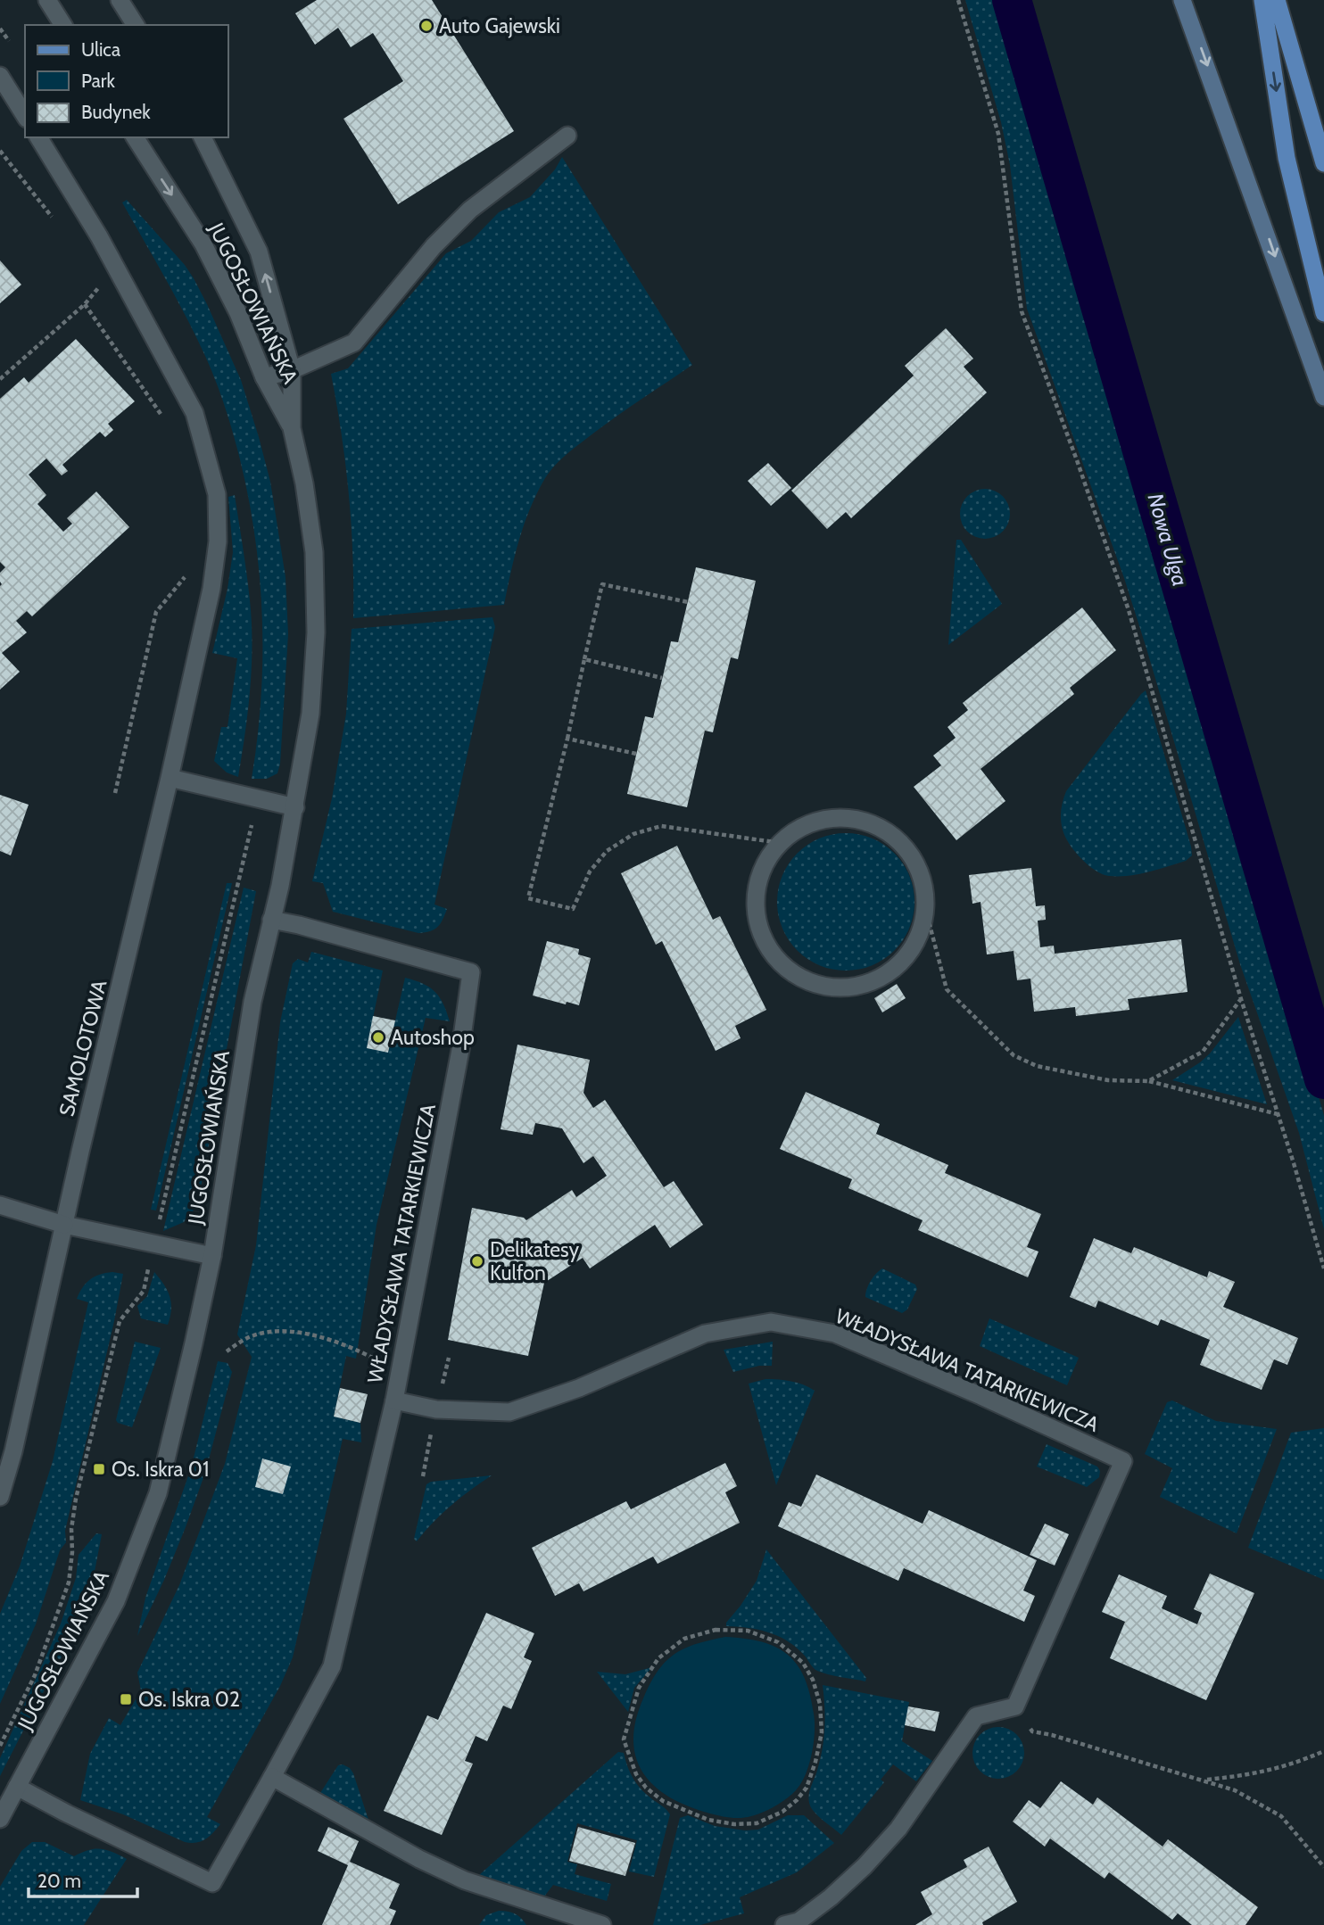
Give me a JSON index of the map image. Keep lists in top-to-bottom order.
{
  "streets": {
    "street": ["JUGOSŁOWIAŃSKA", "SAMOLOTOWA", "WŁADYSŁAWA TATARKIEWICZA"]
  },
  "crossings": [
    ["JUGOSŁOWIAŃSKA", "WŁADYSŁAWA TATARKIEWICZA"]
  ],
  "water": ["Nowa Ulga"],
  "places": {
    "other": ["Auto Gajewski", "Autoshop", "Delikatesy Kulfon"],
    "transit": ["Os. Iskra 01", "Os. Iskra 02"]
  },
  "legend": ["Ulica", "Park", "Budynek"],
  "scale_bar": "20 m"
}
